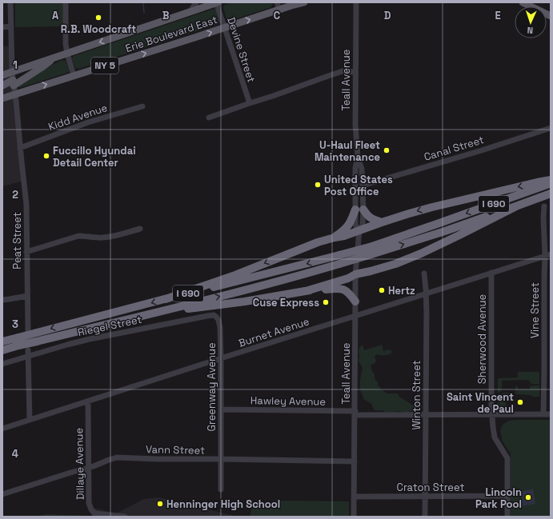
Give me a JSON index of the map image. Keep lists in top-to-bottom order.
{
  "streets": {
    "highway": ["I 690"],
    "main road": ["Erie Boulevard East", "NY 5"],
    "street": [
      "Devine Street",
      "Teall Avenue",
      "Kidd Avenue",
      "Canal Street",
      "Peat Street",
      "Vine Street",
      "Riegel Street",
      "Burnet Avenue",
      "Sherwood Avenue",
      "Greenway Avenue",
      "Winton Street",
      "Hawley Avenue",
      "Vann Street",
      "Dillaye Avenue",
      "Craton Street"
    ]
  },
  "crossings": [
    ["Erie Boulevard East", "Devine Street"],
    ["Erie Boulevard East", "Peat Street"],
    ["Teall Avenue", "Canal Street"],
    ["Teall Avenue", "Burnet Avenue"],
    ["Teall Avenue", "Hawley Avenue"],
    ["Teall Avenue", "Vann Street"],
    ["Teall Avenue", "Craton Street"],
    ["Kidd Avenue", "Peat Street"],
    ["Vine Street", "Burnet Avenue"],
    ["Vine Street", "Hawley Avenue"],
    ["Riegel Street", "Greenway Avenue"],
    ["Burnet Avenue", "Sherwood Avenue"],
    ["Burnet Avenue", "Greenway Avenue"],
    ["Burnet Avenue", "Winton Street"],
    ["Burnet Avenue", "Dillaye Avenue"],
    ["Sherwood Avenue", "Hawley Avenue"],
    ["Sherwood Avenue", "Craton Street"],
    ["Greenway Avenue", "Hawley Avenue"],
    ["Greenway Avenue", "Vann Street"],
    ["Winton Street", "Hawley Avenue"],
    ["Winton Street", "Craton Street"],
    ["Vann Street", "Dillaye Avenue"]
  ],
  "places": [
    "R.B. Woodcraft",
    "U-Haul Fleet Maintenance",
    "Fuccillo Hyundai Detail Center",
    "United States Post Office",
    "Hertz",
    "Cuse Express",
    "Saint Vincent de Paul",
    "Lincoln Park Pool",
    "Henninger High School"
  ],
  "north": "bottom",
  "grid": {
    "columns": [
      "A",
      "B",
      "C",
      "D",
      "E"
    ],
    "rows": [
      "1",
      "2",
      "3",
      "4"
    ]
  }
}
